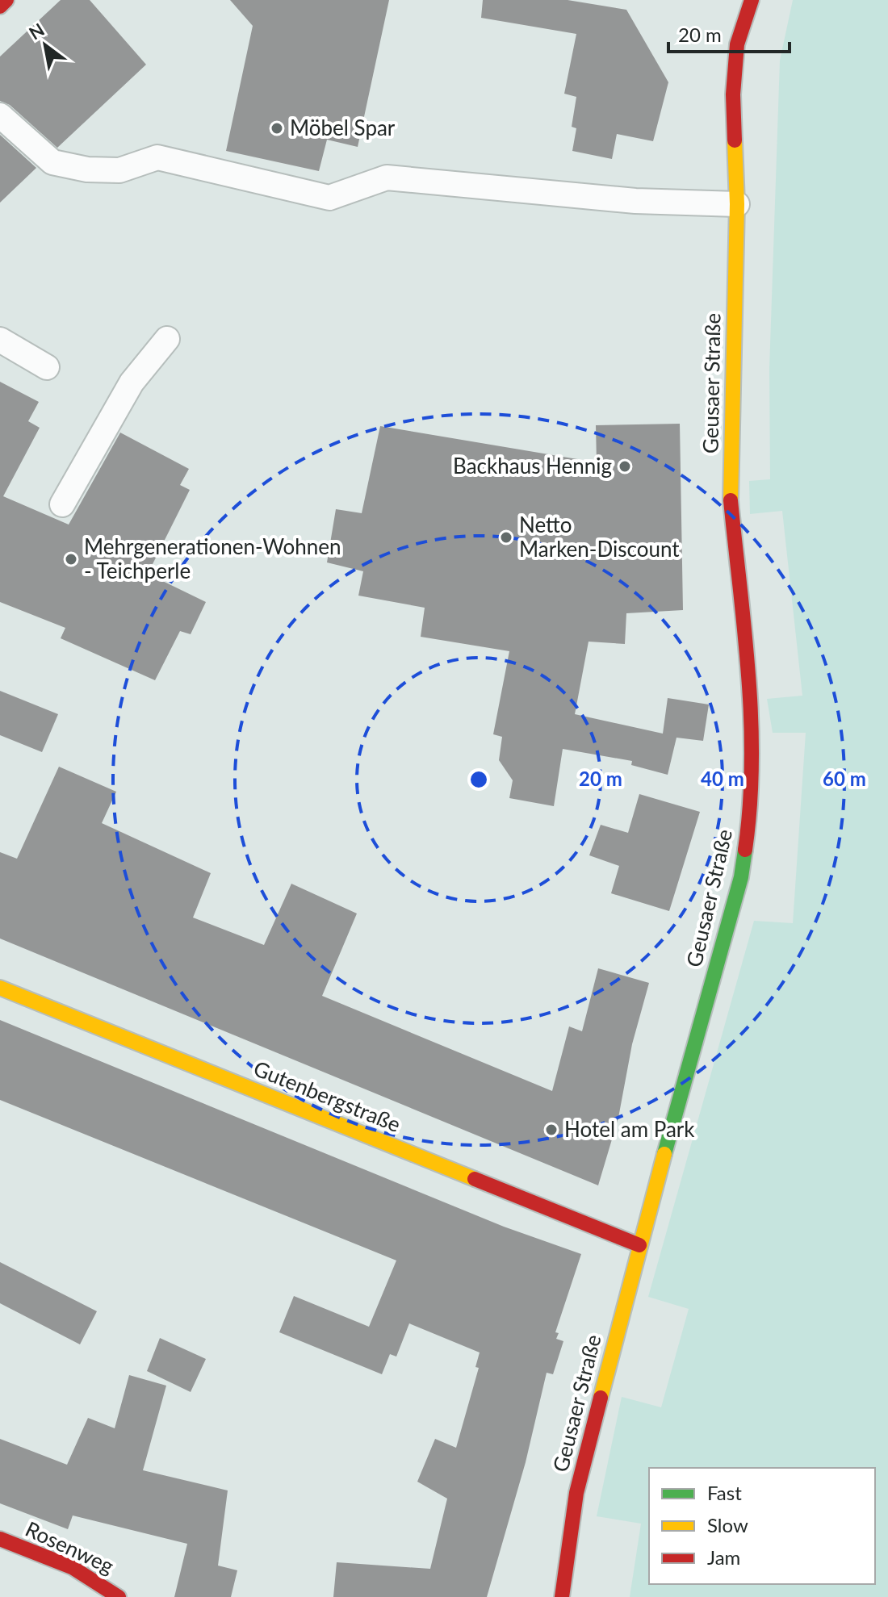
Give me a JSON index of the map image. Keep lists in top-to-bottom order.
{
  "streets": {
    "street": ["Geusaer Straße", "Gutenbergstraße", "Rosenweg"]
  },
  "crossings": [
    ["Geusaer Straße", "Gutenbergstraße"]
  ],
  "places": [
    "Möbel Spar",
    "Backhaus Hennig",
    "Netto Marken-Discount",
    "Mehrgenerationen-Wohnen - Teichperle",
    "Hotel am Park"
  ],
  "legend": ["Fast", "Slow", "Jam"],
  "scale_bar": "20 m",
  "north": "top left",
  "rings": ["20 m", "40 m", "60 m"]
}
